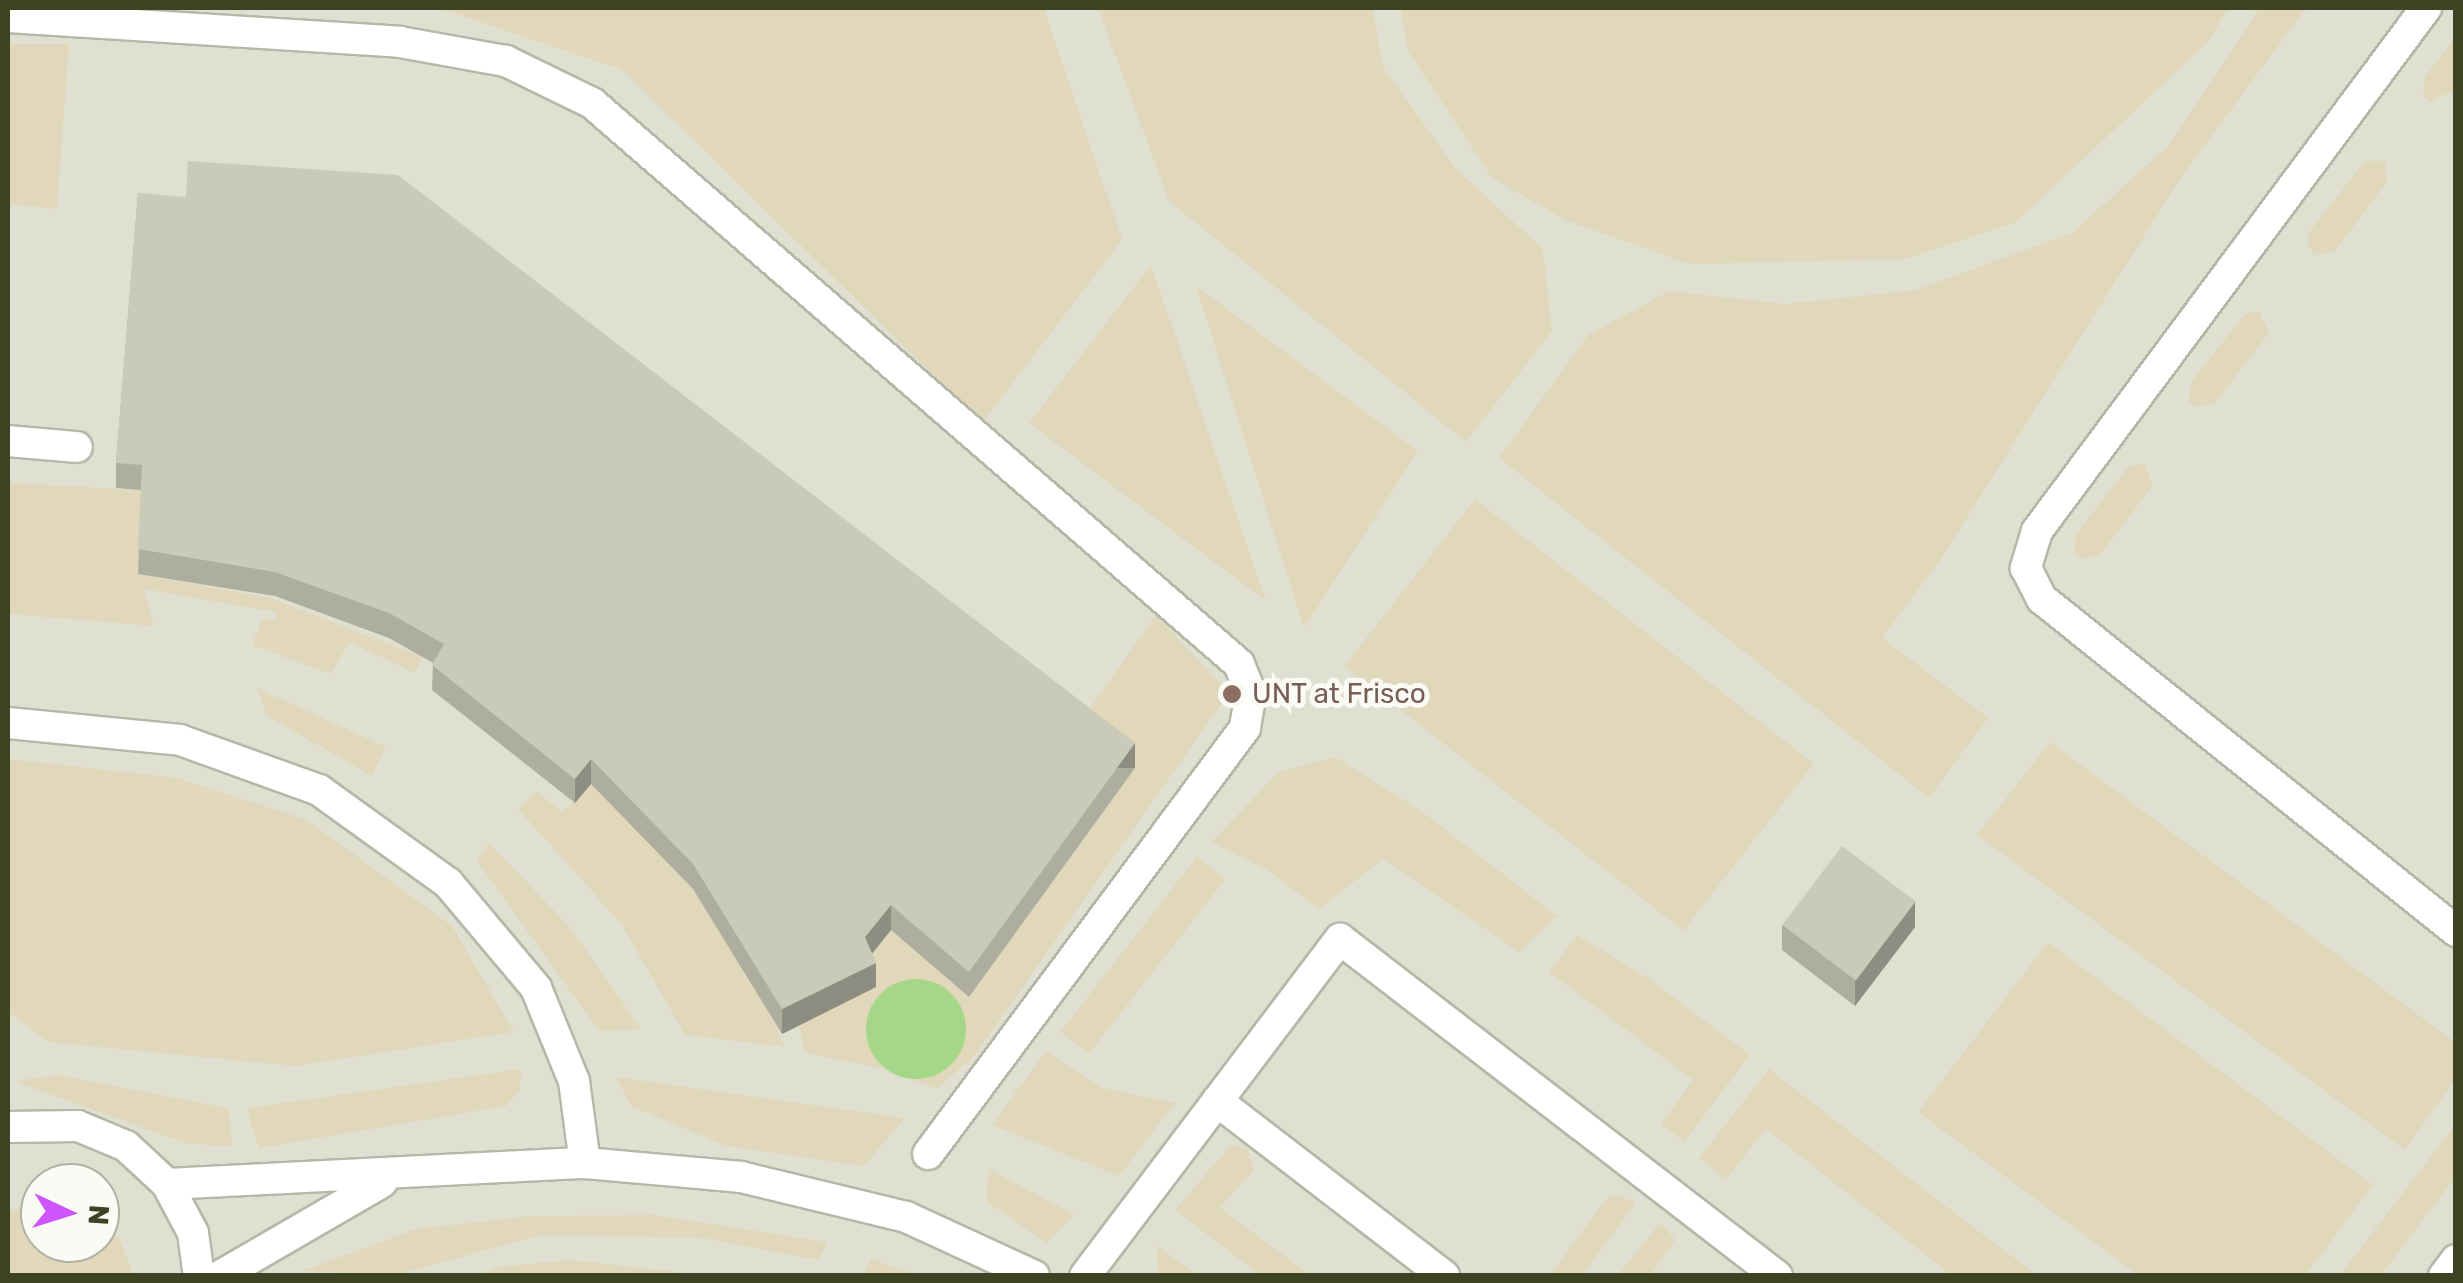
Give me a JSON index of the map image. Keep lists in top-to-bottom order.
{
  "places": ["UNT at Frisco"],
  "north": "right"
}
